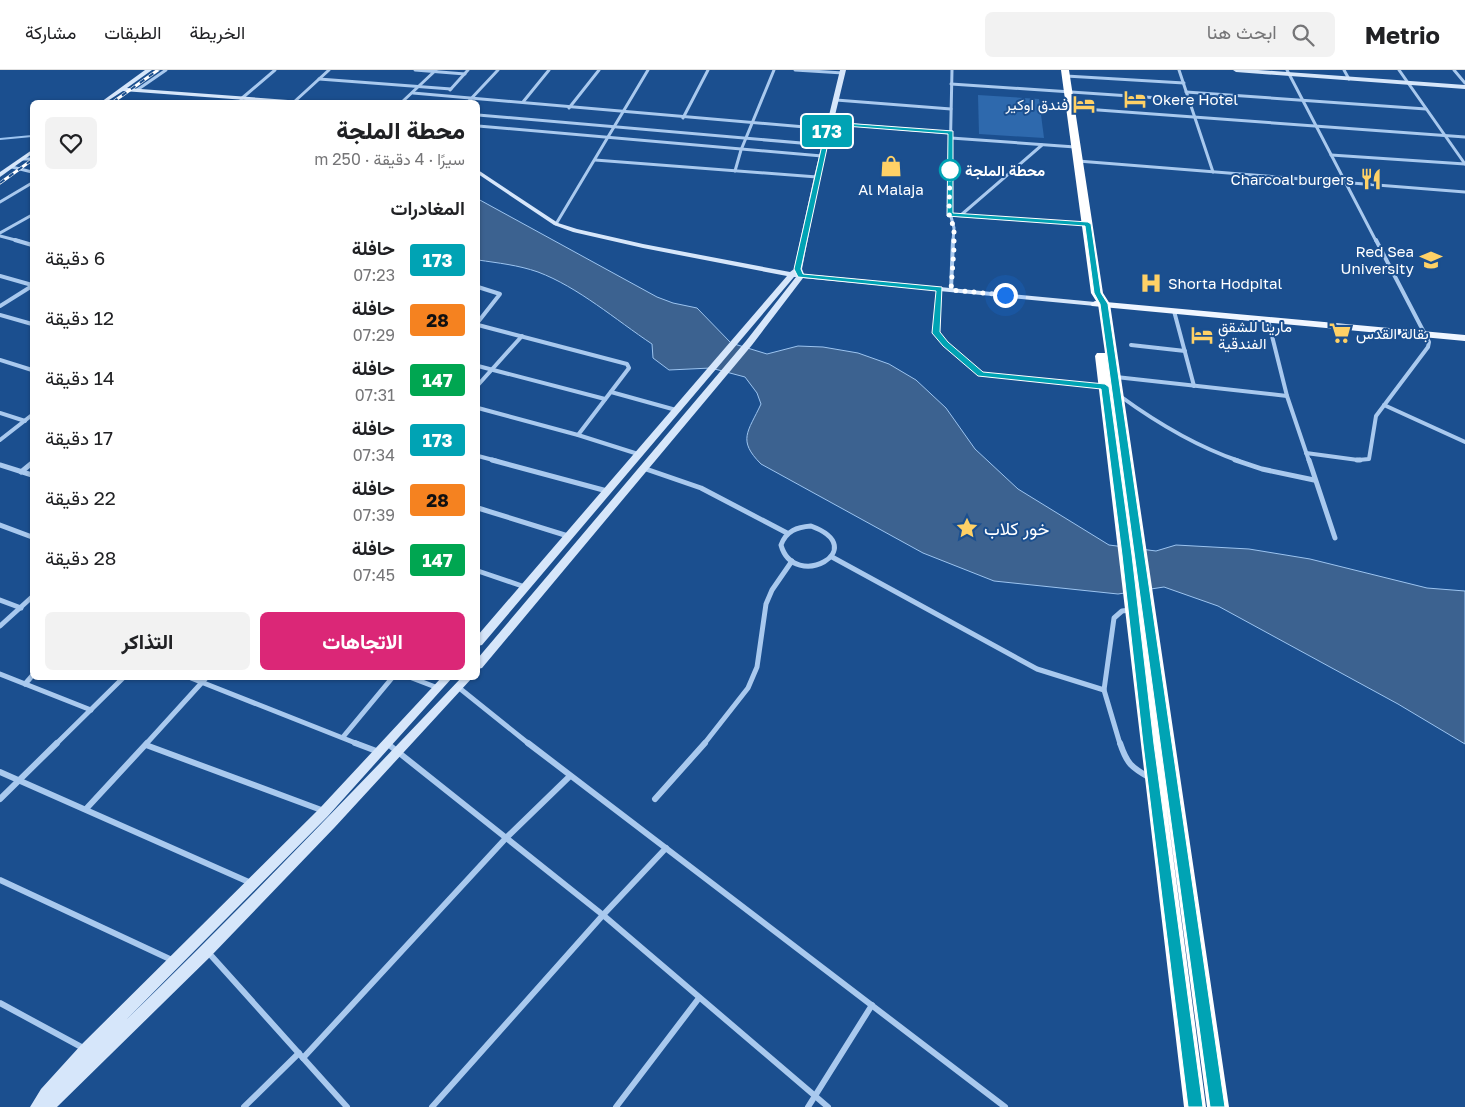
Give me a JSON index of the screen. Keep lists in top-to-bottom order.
{
  "places": {
    "hotel": ["Okere Hotel", "فندق اوكير", "مارينا للشقق الفندقية"],
    "shop": ["Al Malaja"],
    "other": ["محطة الملجة"],
    "restaurant": ["Charcoal burgers"],
    "school or university": ["Red Sea University"],
    "hospital": ["Shorta Hodpital"],
    "supermarket": ["بقالة القدس"],
    "place": ["خور كلاب"]
  },
  "lines": ["bus line 173"],
  "page": {
    "header": "Metrio",
    "search": "ابحث هنا",
    "nav": ["الخريطة", "الطبقات", "مشاركة"],
    "on_map": "173",
    "heading": [
      ["محطة الملجة", "سيرًا · 4 دقيقة · 250 m"],
      "المغادرات"
    ],
    "list": [
      {
        "mark": "173",
        "name": "حافلة",
        "note": "07:23",
        "value": "6 دقيقة"
      },
      {
        "mark": "28",
        "name": "حافلة",
        "note": "07:29",
        "value": "12 دقيقة"
      },
      {
        "mark": "147",
        "name": "حافلة",
        "note": "07:31",
        "value": "14 دقيقة"
      },
      {
        "mark": "173",
        "name": "حافلة",
        "note": "07:34",
        "value": "17 دقيقة"
      },
      {
        "mark": "28",
        "name": "حافلة",
        "note": "07:39",
        "value": "22 دقيقة"
      },
      {
        "mark": "147",
        "name": "حافلة",
        "note": "07:45",
        "value": "28 دقيقة"
      }
    ],
    "buttons": ["الاتجاهات", "التذاكر"]
  }
}
